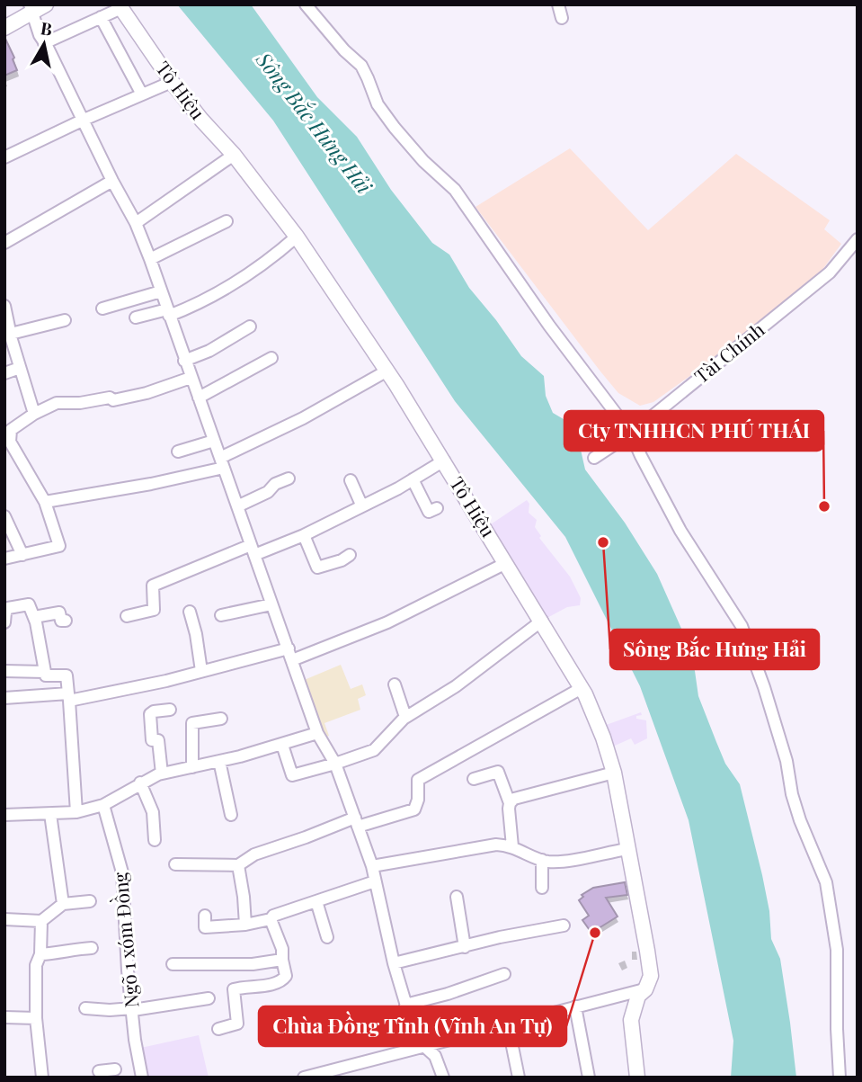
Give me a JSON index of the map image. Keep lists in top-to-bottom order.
{
  "streets": {
    "main road": ["Tô Hiệu"],
    "street": ["Tài Chính", "Ngõ 1 xóm Đồng"]
  },
  "water": ["Sông Bắc Hưng Hải"],
  "places": ["Cty TNHHCN PHÚ THÁI", "Sông Bắc Hưng Hải", "Chùa Đồng Tĩnh (Vĩnh An Tự)"],
  "north": "top"
}
